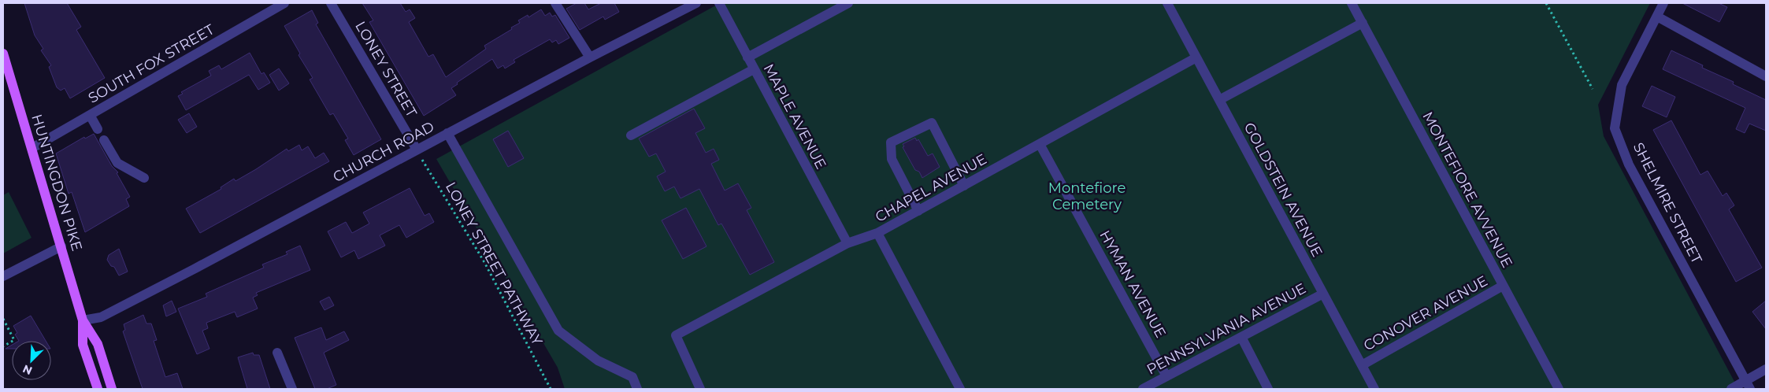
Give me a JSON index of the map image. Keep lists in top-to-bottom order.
{
  "streets": {
    "main road": ["HUNTINGDON PIKE"],
    "street": [
      "SOUTH FOX STREET",
      "LONEY STREET",
      "MAPLE AVENUE",
      "CHURCH ROAD",
      "CHAPEL AVENUE",
      "GOLDSTEIN AVENUE",
      "MONTEFIORE AVVENUE",
      "SHELMIRE STREET",
      "HYMAN AVENUE",
      "CONOVER AVENUE",
      "PENNSYLVANIA AVENUE"
    ],
    "path": ["LONEY STREET PATHWAY"]
  },
  "crossings": [
    ["SOUTH FOX STREET", "HUNTINGDON PIKE"],
    ["LONEY STREET", "CHURCH ROAD"],
    ["LONEY STREET", "LONEY STREET PATHWAY"],
    ["MAPLE AVENUE", "CHAPEL AVENUE"],
    ["CHURCH ROAD", "HUNTINGDON PIKE"],
    ["CHURCH ROAD", "LONEY STREET PATHWAY"],
    ["CHAPEL AVENUE", "GOLDSTEIN AVENUE"],
    ["CHAPEL AVENUE", "HYMAN AVENUE"],
    ["GOLDSTEIN AVENUE", "CONOVER AVENUE"],
    ["GOLDSTEIN AVENUE", "PENNSYLVANIA AVENUE"],
    ["MONTEFIORE AVVENUE", "CONOVER AVENUE"],
    ["HYMAN AVENUE", "PENNSYLVANIA AVENUE"]
  ],
  "parks": ["Montefiore Cemetery"],
  "north": "bottom left"
}
